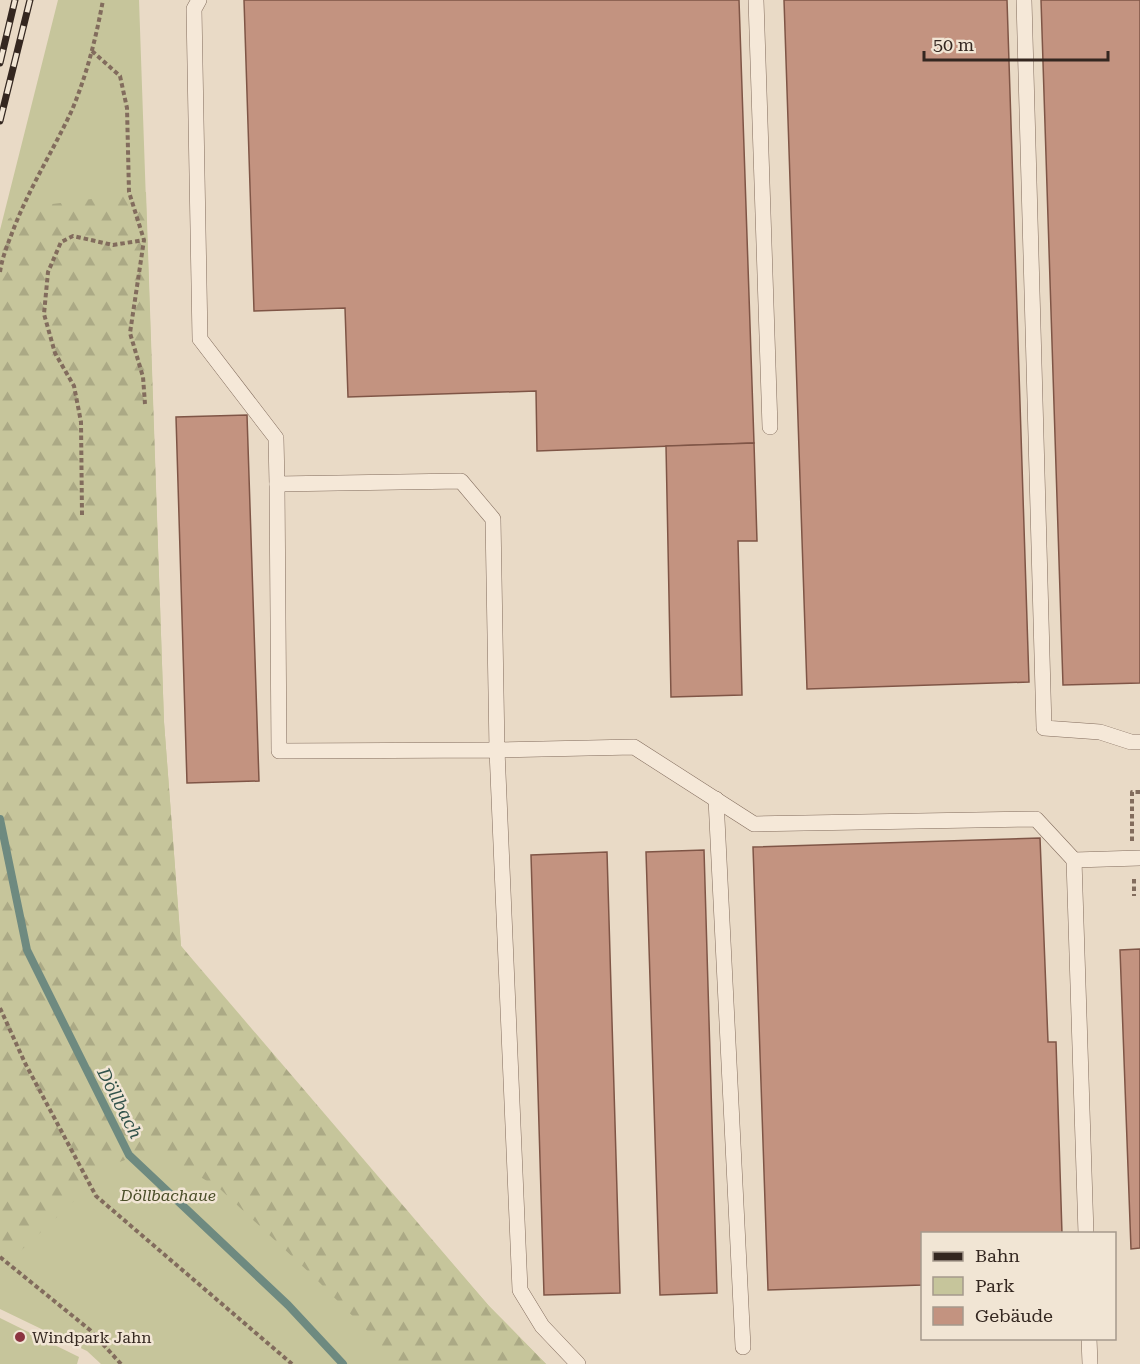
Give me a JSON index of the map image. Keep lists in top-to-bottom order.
{
  "water": ["Döllbach"],
  "parks": ["Döllbachaue"],
  "places": ["Windpark Jahn"],
  "legend": ["Bahn", "Park", "Gebäude"],
  "scale_bar": "50 m"
}
